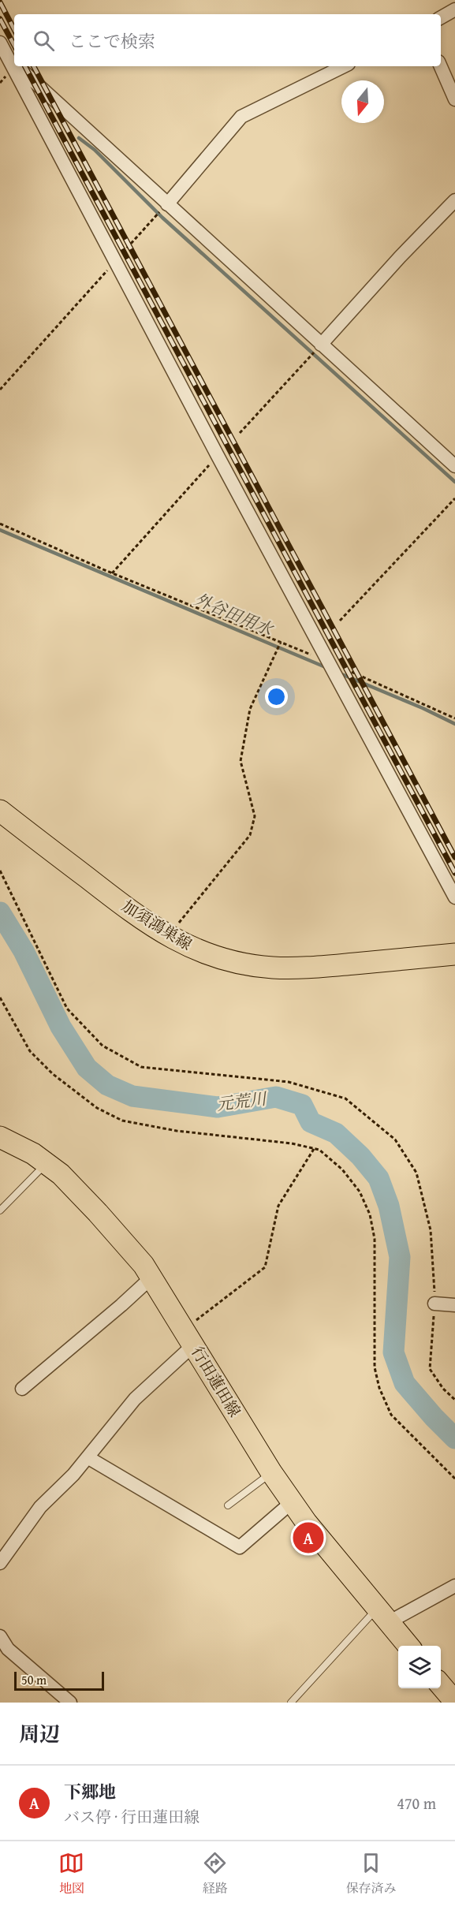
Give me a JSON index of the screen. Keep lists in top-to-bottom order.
{
  "streets": {
    "main road": ["加須鴻巣線", "行田蓮田線"]
  },
  "water": ["外谷田用水", "元荒川"],
  "scale_bar": "50 m",
  "north": "bottom",
  "page": {
    "search": "ここで検索",
    "pins": "A",
    "scale": "50 m",
    "heading": "周辺",
    "list": [
      {
        "mark": "A",
        "name": "下郷地",
        "note": "バス停 · 行田蓮田線",
        "value": "470 m"
      }
    ],
    "nav": ["地図", "経路", "保存済み"]
  }
}
